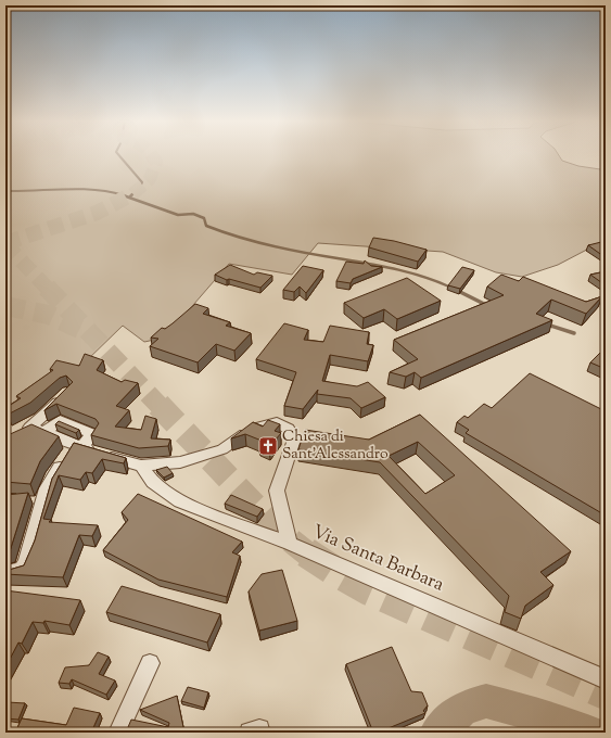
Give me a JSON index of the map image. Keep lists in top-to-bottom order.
{
  "streets": {
    "street": ["Via Santa Barbara"]
  },
  "places": {
    "church": ["Chiesa di Sant'Alessandro"]
  }
}
